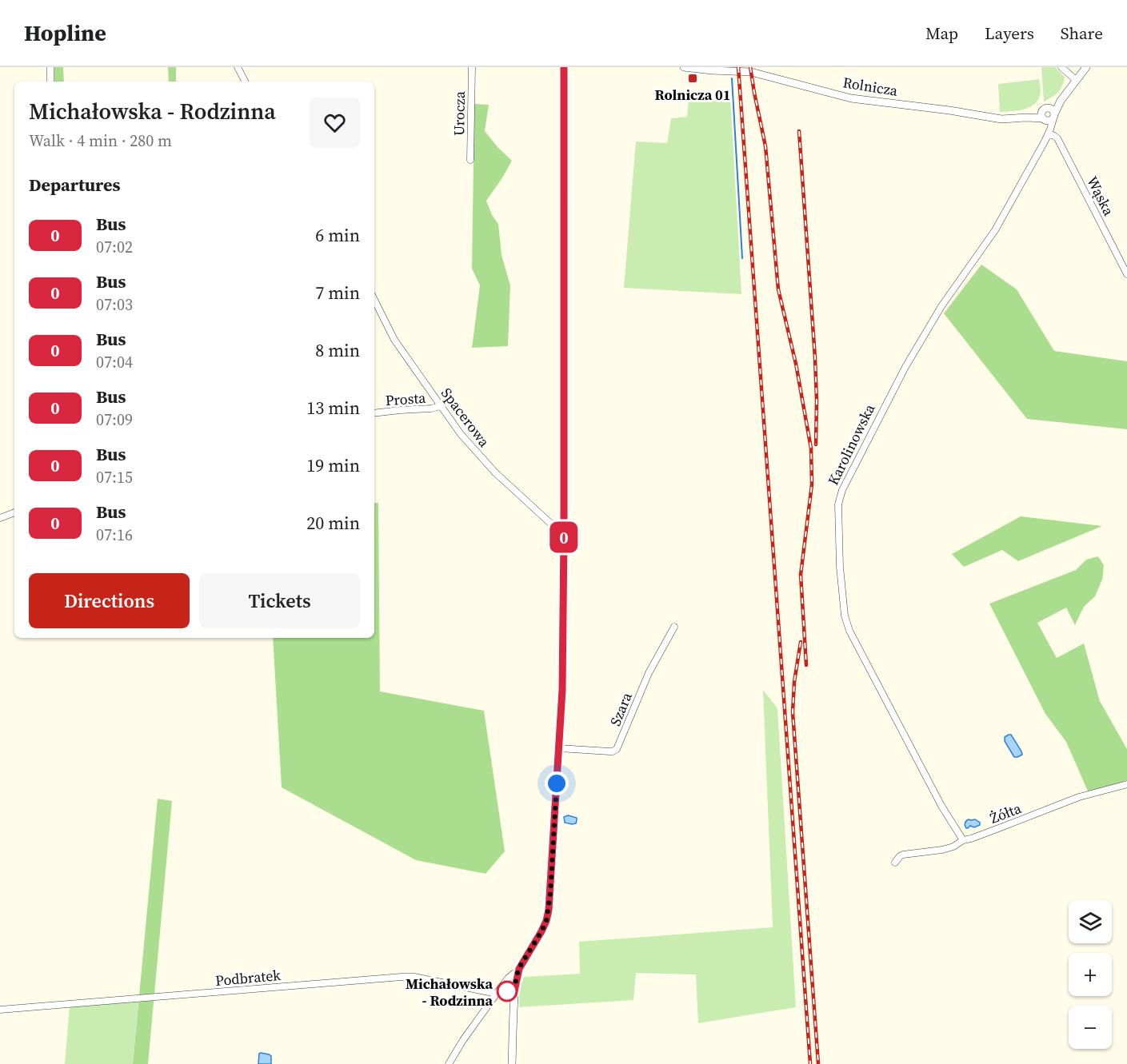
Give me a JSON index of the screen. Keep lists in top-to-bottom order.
{
  "streets": {
    "street": [
      "Rolnicza",
      "Urocza",
      "Wąska",
      "Prosta",
      "Spacerowa",
      "Karolinowska",
      "Szara",
      "Żółta",
      "Podbratek"
    ]
  },
  "crossings": [
    ["Rolnicza", "Karolinowska"],
    ["Wąska", "Karolinowska"],
    ["Prosta", "Spacerowa"],
    ["Karolinowska", "Żółta"]
  ],
  "places": {
    "transit": ["Rolnicza 01"],
    "other": ["Michałowska - Rodzinna"]
  },
  "lines": ["bus line 0"],
  "page": {
    "header": "Hopline",
    "nav": ["Map", "Layers", "Share"],
    "on_map": "0",
    "heading": [
      ["Michałowska - Rodzinna", "Walk · 4 min · 280 m"],
      "Departures"
    ],
    "list": [
      {
        "mark": "0",
        "name": "Bus",
        "note": "07:02",
        "value": "6 min"
      },
      {
        "mark": "0",
        "name": "Bus",
        "note": "07:03",
        "value": "7 min"
      },
      {
        "mark": "0",
        "name": "Bus",
        "note": "07:04",
        "value": "8 min"
      },
      {
        "mark": "0",
        "name": "Bus",
        "note": "07:09",
        "value": "13 min"
      },
      {
        "mark": "0",
        "name": "Bus",
        "note": "07:15",
        "value": "19 min"
      },
      {
        "mark": "0",
        "name": "Bus",
        "note": "07:16",
        "value": "20 min"
      }
    ],
    "buttons": ["Directions", "Tickets"],
    "map_buttons": ["+", "−"]
  }
}
